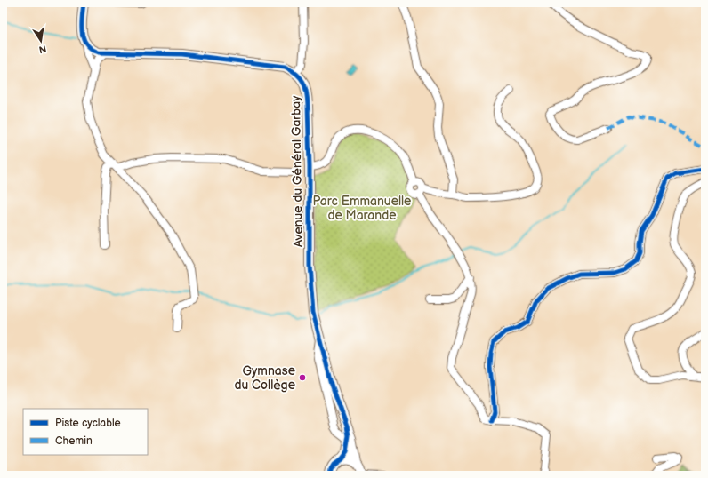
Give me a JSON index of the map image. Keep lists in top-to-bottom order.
{
  "streets": {
    "main road": ["Avenue du Général Garbay"]
  },
  "parks": ["Parc Emmanuelle de Marande"],
  "places": ["Gymnase du Collège"],
  "legend": ["Piste cyclable", "Chemin"],
  "north": "bottom"
}
